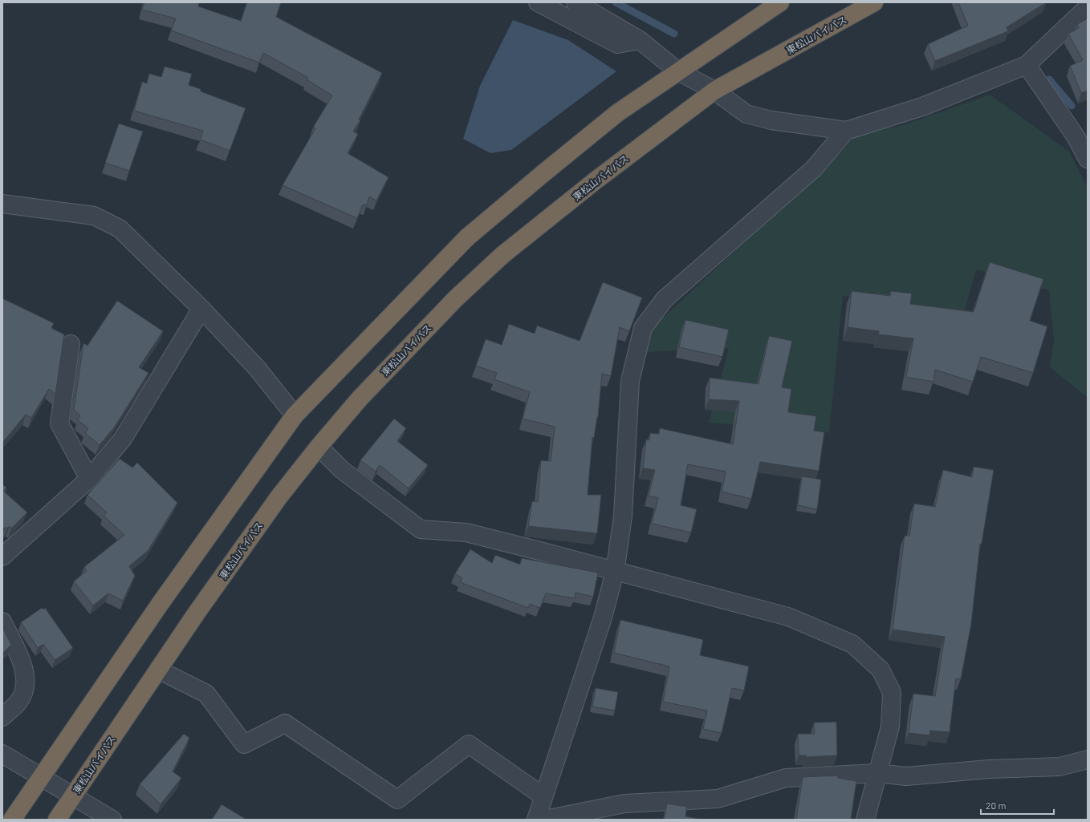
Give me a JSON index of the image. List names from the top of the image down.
{
  "streets": {
    "highway": ["東松山バイパス"]
  },
  "scale_bar": "20 m"
}
